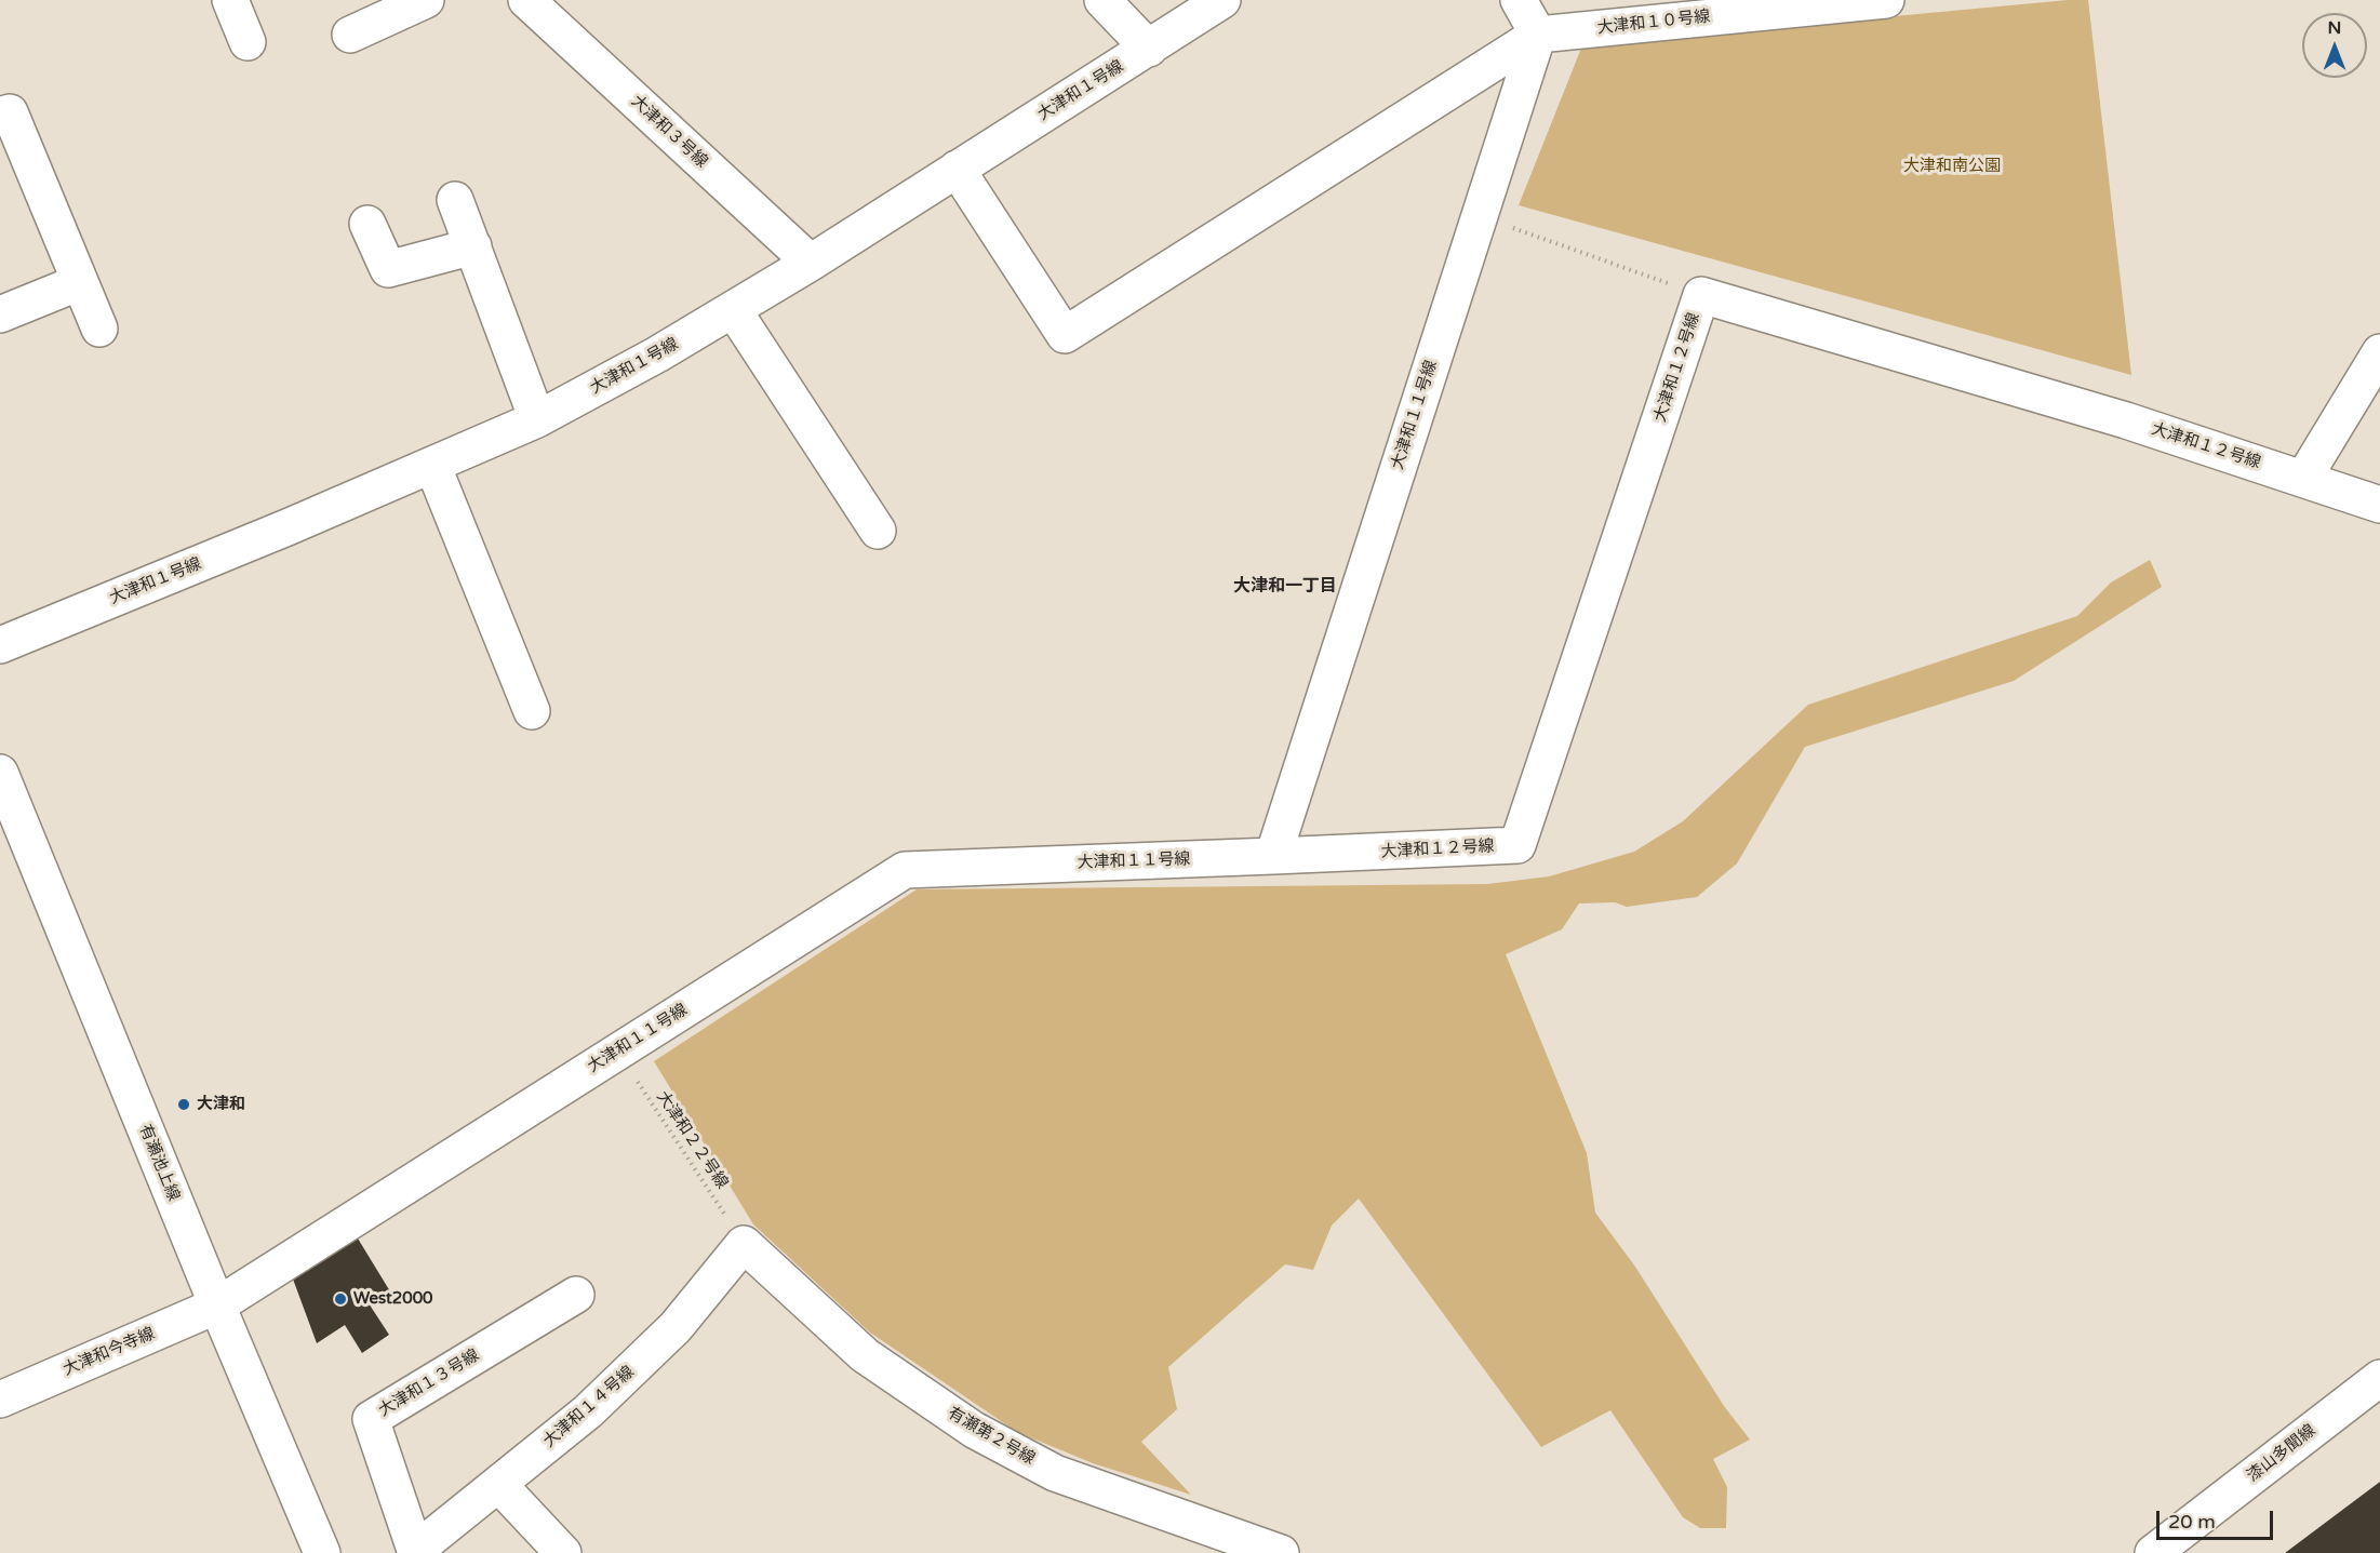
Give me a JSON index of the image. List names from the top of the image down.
{
  "streets": {
    "street": [
      "大津和１０号線",
      "大津和１号線",
      "大津和３号線",
      "大津和１２号線",
      "大津和１１号線",
      "有瀬池上線",
      "大津和今寺線",
      "大津和１３号線",
      "大津和１４号線",
      "有瀬第２号線",
      "漆山多聞線"
    ],
    "path": ["大津和２２号線"]
  },
  "crossings": [
    ["大津和１０号線", "大津和１１号線"],
    ["大津和１号線", "大津和３号線"],
    ["大津和１２号線", "大津和１１号線"],
    ["大津和１１号線", "大津和２２号線"],
    ["大津和１１号線", "有瀬池上線"],
    ["大津和１１号線", "大津和今寺線"],
    ["大津和２２号線", "大津和１４号線"],
    ["大津和２２号線", "有瀬第２号線"],
    ["有瀬池上線", "大津和今寺線"],
    ["大津和１３号線", "大津和１４号線"],
    ["大津和１４号線", "有瀬第２号線"]
  ],
  "districts": ["大津和一丁目"],
  "parks": ["大津和南公園"],
  "places": ["大津和", "West2000"],
  "scale_bar": "20 m",
  "north": "top"
}
